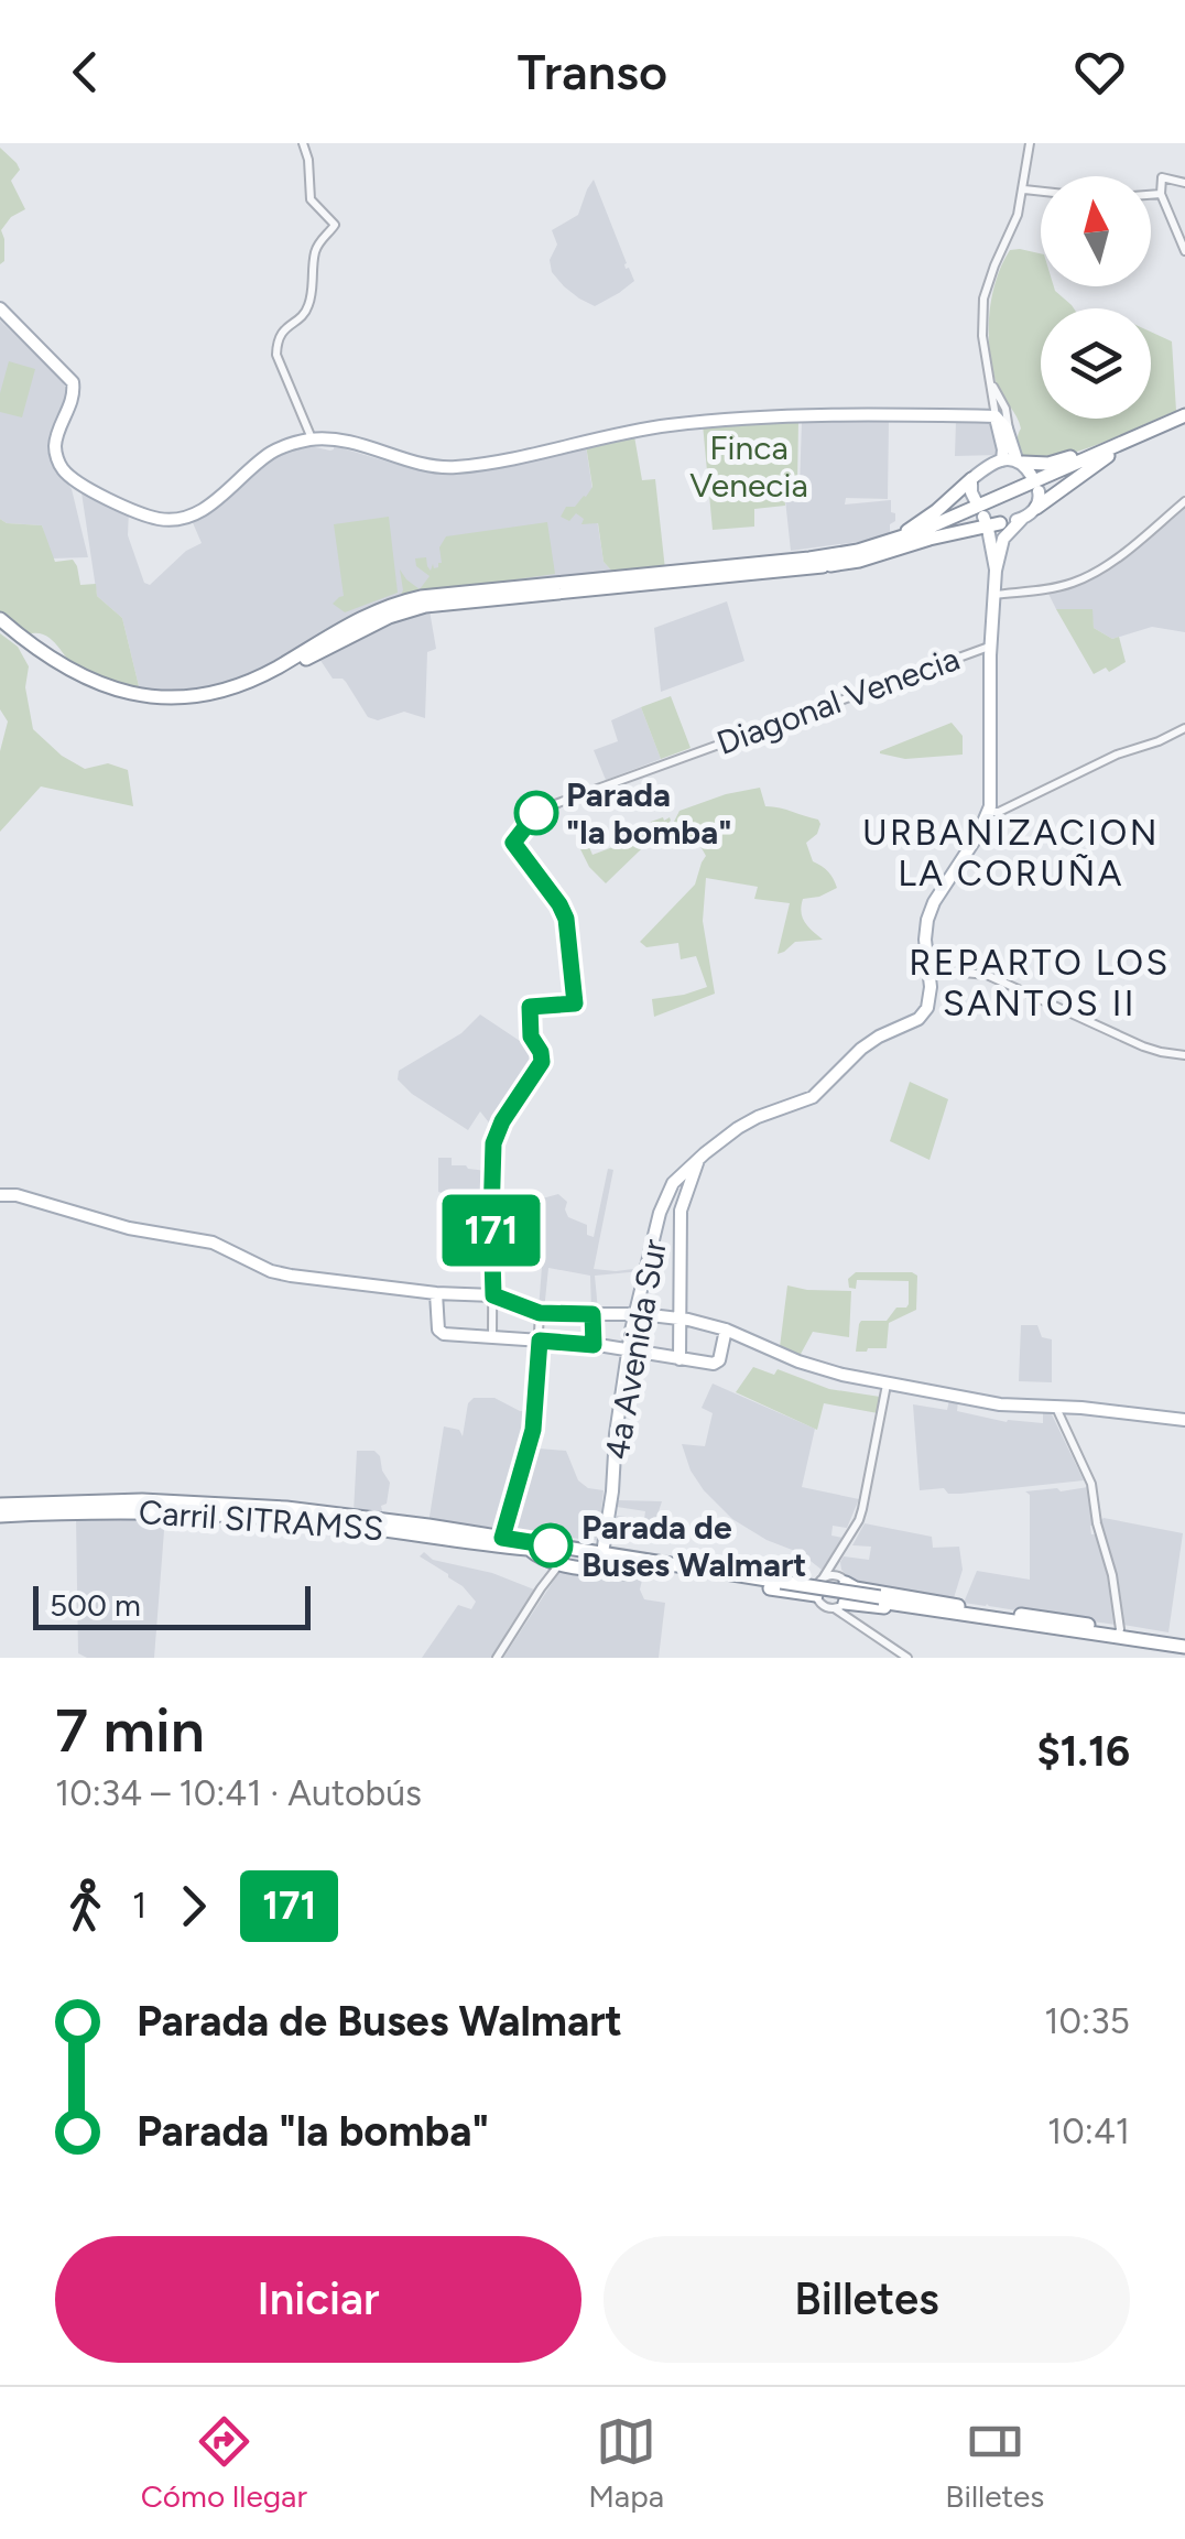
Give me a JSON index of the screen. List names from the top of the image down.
{
  "streets": {
    "main road": ["4a Avenida Sur"],
    "street": ["Diagonal Venecia"]
  },
  "districts": ["URBANIZACION LA CORUÑA", "REPARTO LOS SANTOS II"],
  "parks": ["Finca Venecia"],
  "places": ["Parada \"la bomba\"", "Parada de Buses Walmart"],
  "lines": ["bus line 171"],
  "scale_bar": "500 m",
  "north": "top",
  "page": {
    "header": "Transo",
    "on_map": "171",
    "scale": "500 m",
    "heading": ["7 min", "10:34 – 10:41 · Autobús", "$1.16"],
    "legs": ["1", "171"],
    "list": [
      {
        "name": "Parada de Buses Walmart",
        "value": "10:35"
      },
      {
        "name": "Parada \"la bomba\"",
        "value": "10:41"
      }
    ],
    "buttons": ["Iniciar", "Billetes"],
    "tabs": ["Cómo llegar", "Mapa", "Billetes"]
  }
}
